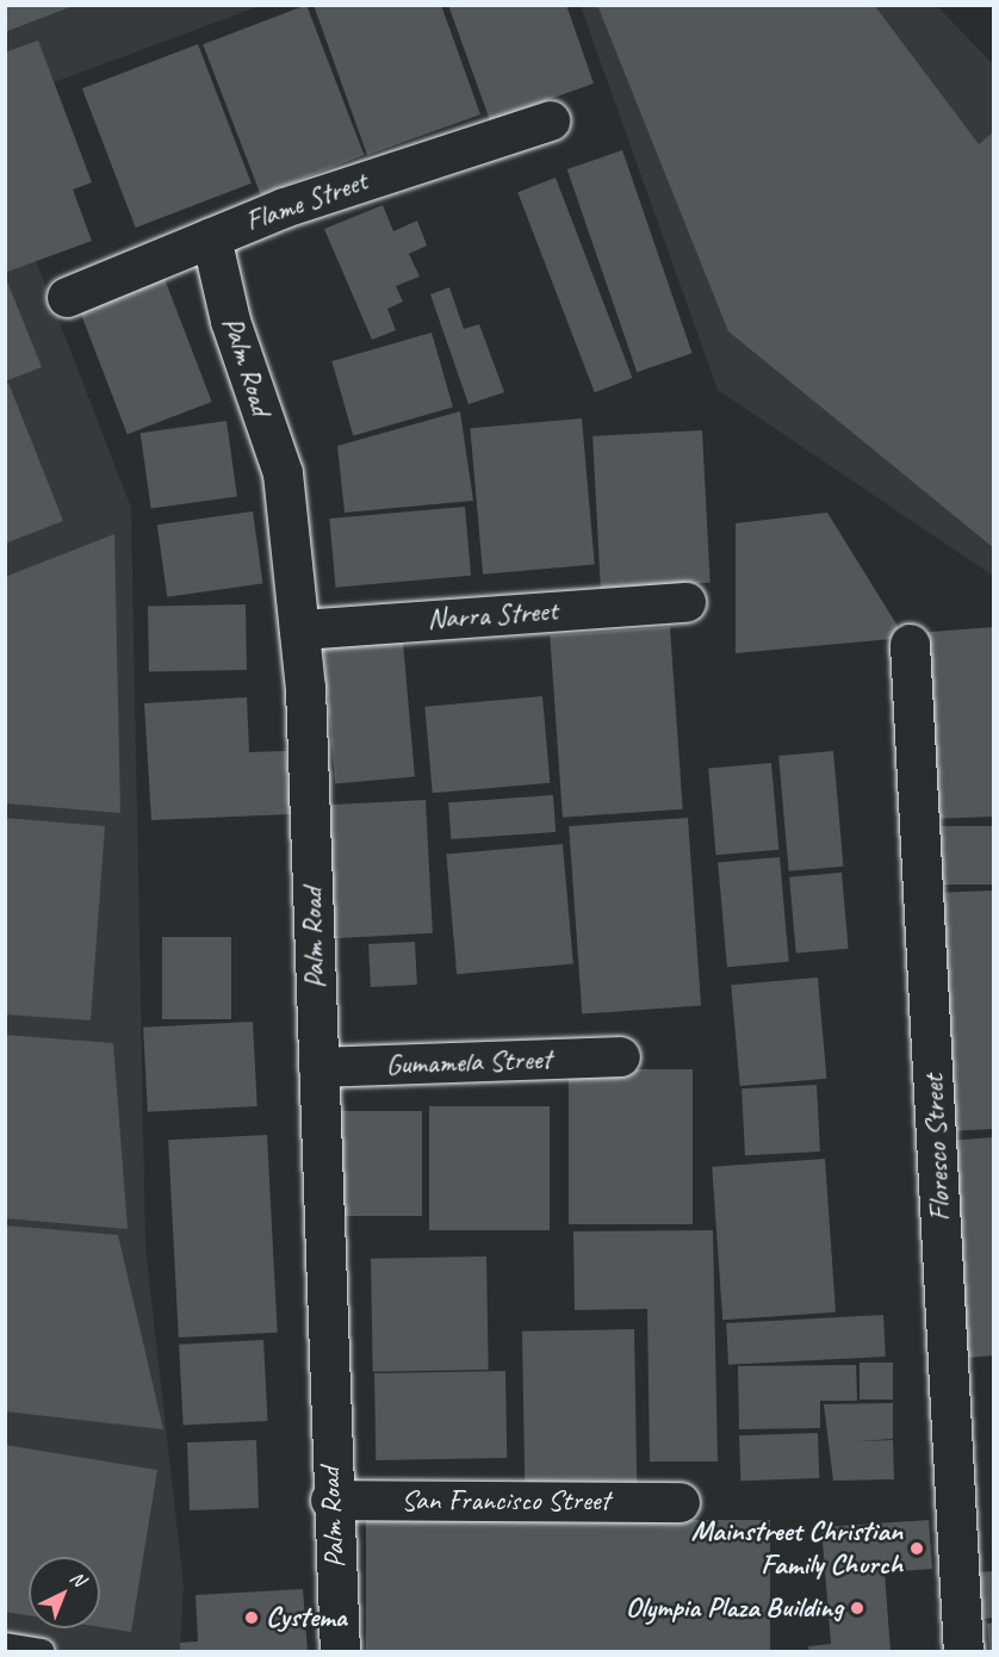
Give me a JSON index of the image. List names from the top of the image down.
{
  "streets": {
    "street": [
      "Flame Street",
      "Palm Road",
      "Narra Street",
      "Gumamela Street",
      "Floresco Street",
      "San Francisco Street"
    ]
  },
  "crossings": [
    ["Flame Street", "Palm Road"],
    ["Palm Road", "Narra Street"],
    ["Palm Road", "Gumamela Street"],
    ["Palm Road", "San Francisco Street"]
  ],
  "places": ["Mainstreet Christian Family Church", "Olympia Plaza Building", "Cystema"],
  "north": "top right"
}
